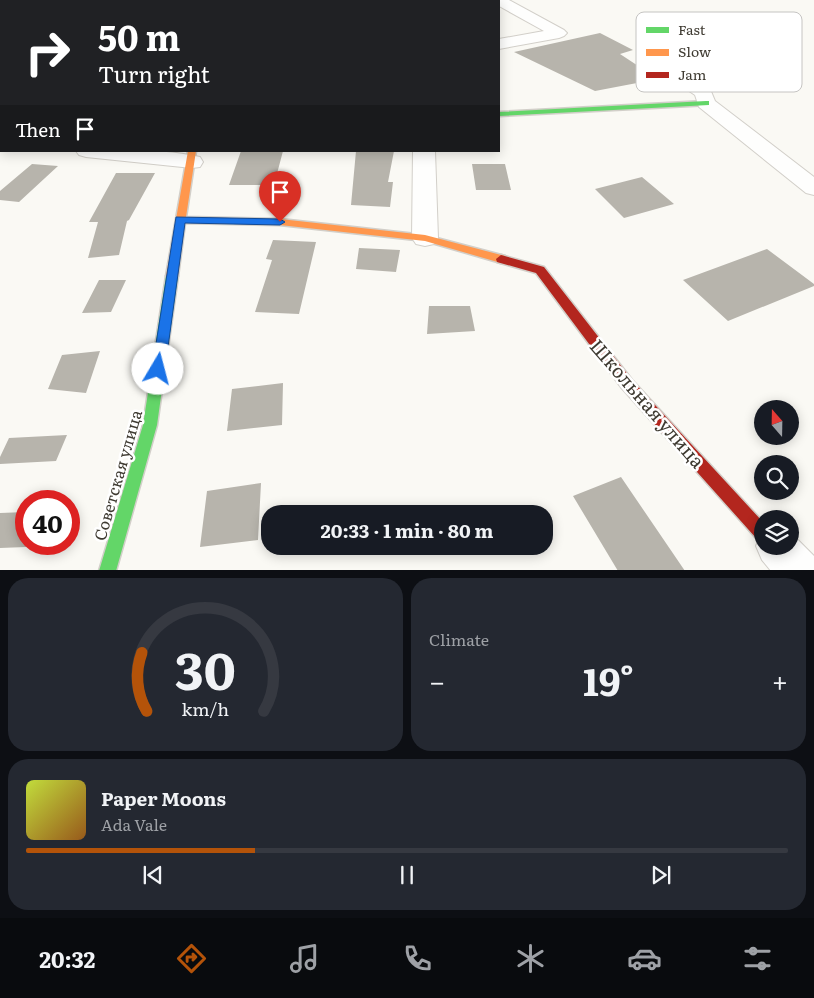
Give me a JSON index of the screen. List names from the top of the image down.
{
  "streets": {
    "street": ["Школьная улица", "Советская улица"]
  },
  "legend": ["Fast", "Slow", "Jam"],
  "north": "top",
  "page": {
    "turn": ["50 m", "Turn right"],
    "then": "Then",
    "limit": "40",
    "trip": "20:33 · 1 min · 80 m",
    "tile": "Climate",
    "heat": ["−", "19°", "+"],
    "song": ["Paper Moons", "Ada Vale"],
    "tabs": "20:32",
    "gauge": ["30", "km/h"]
  }
}
